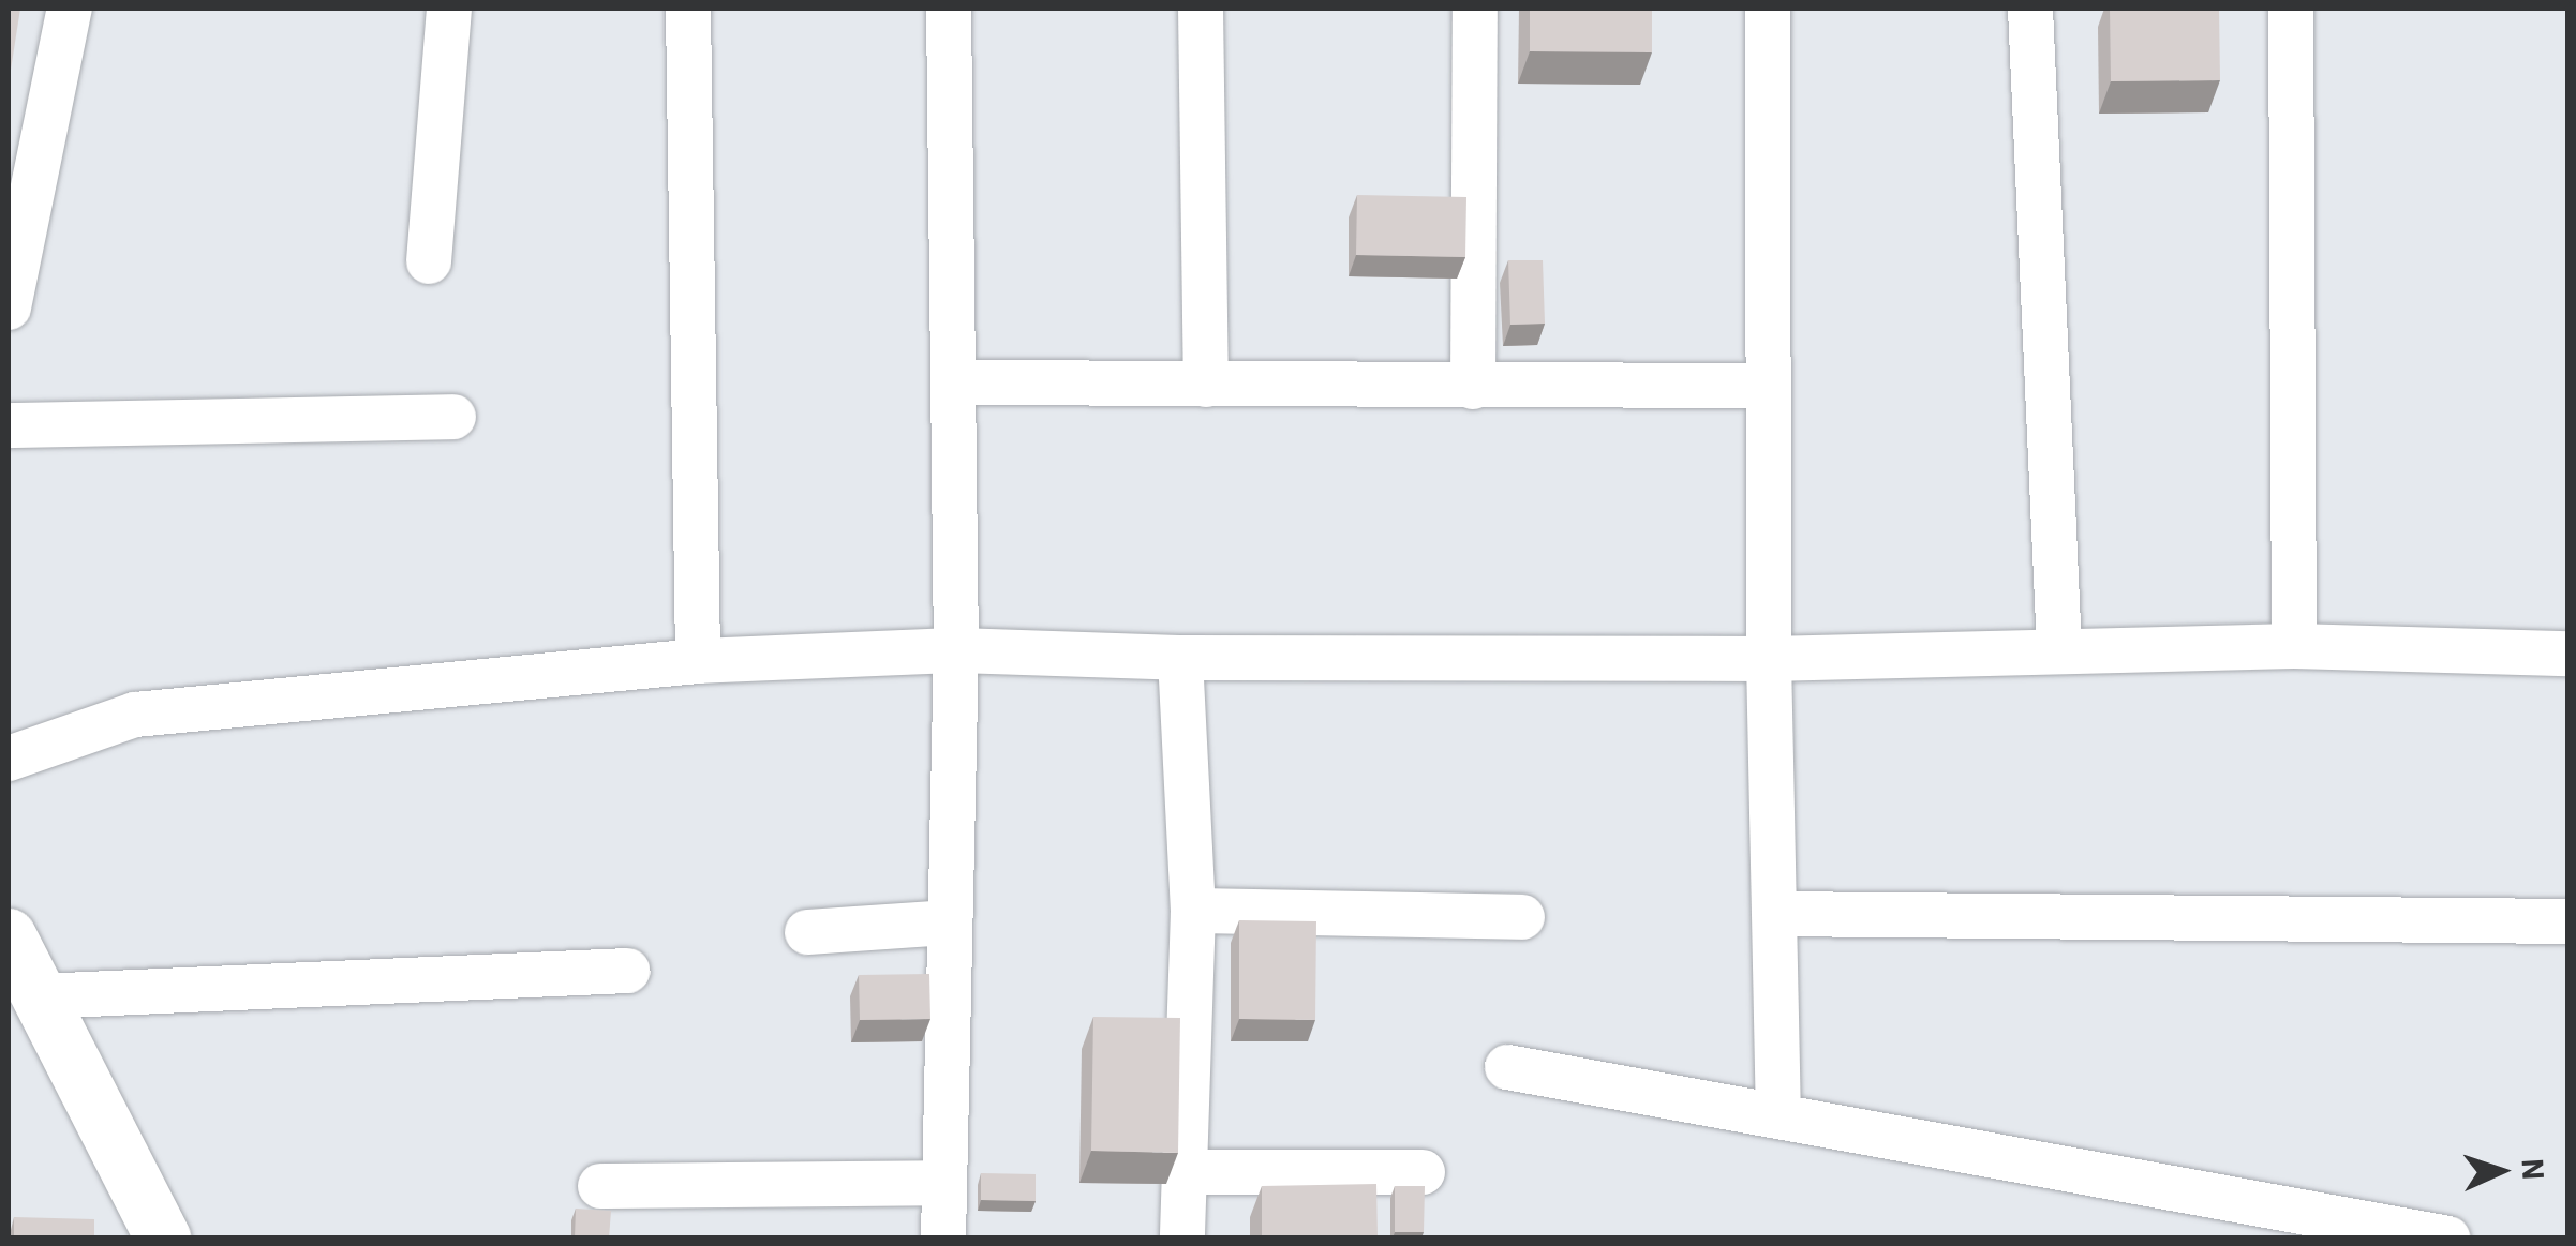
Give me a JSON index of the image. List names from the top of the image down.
{
  "north": "right"
}
